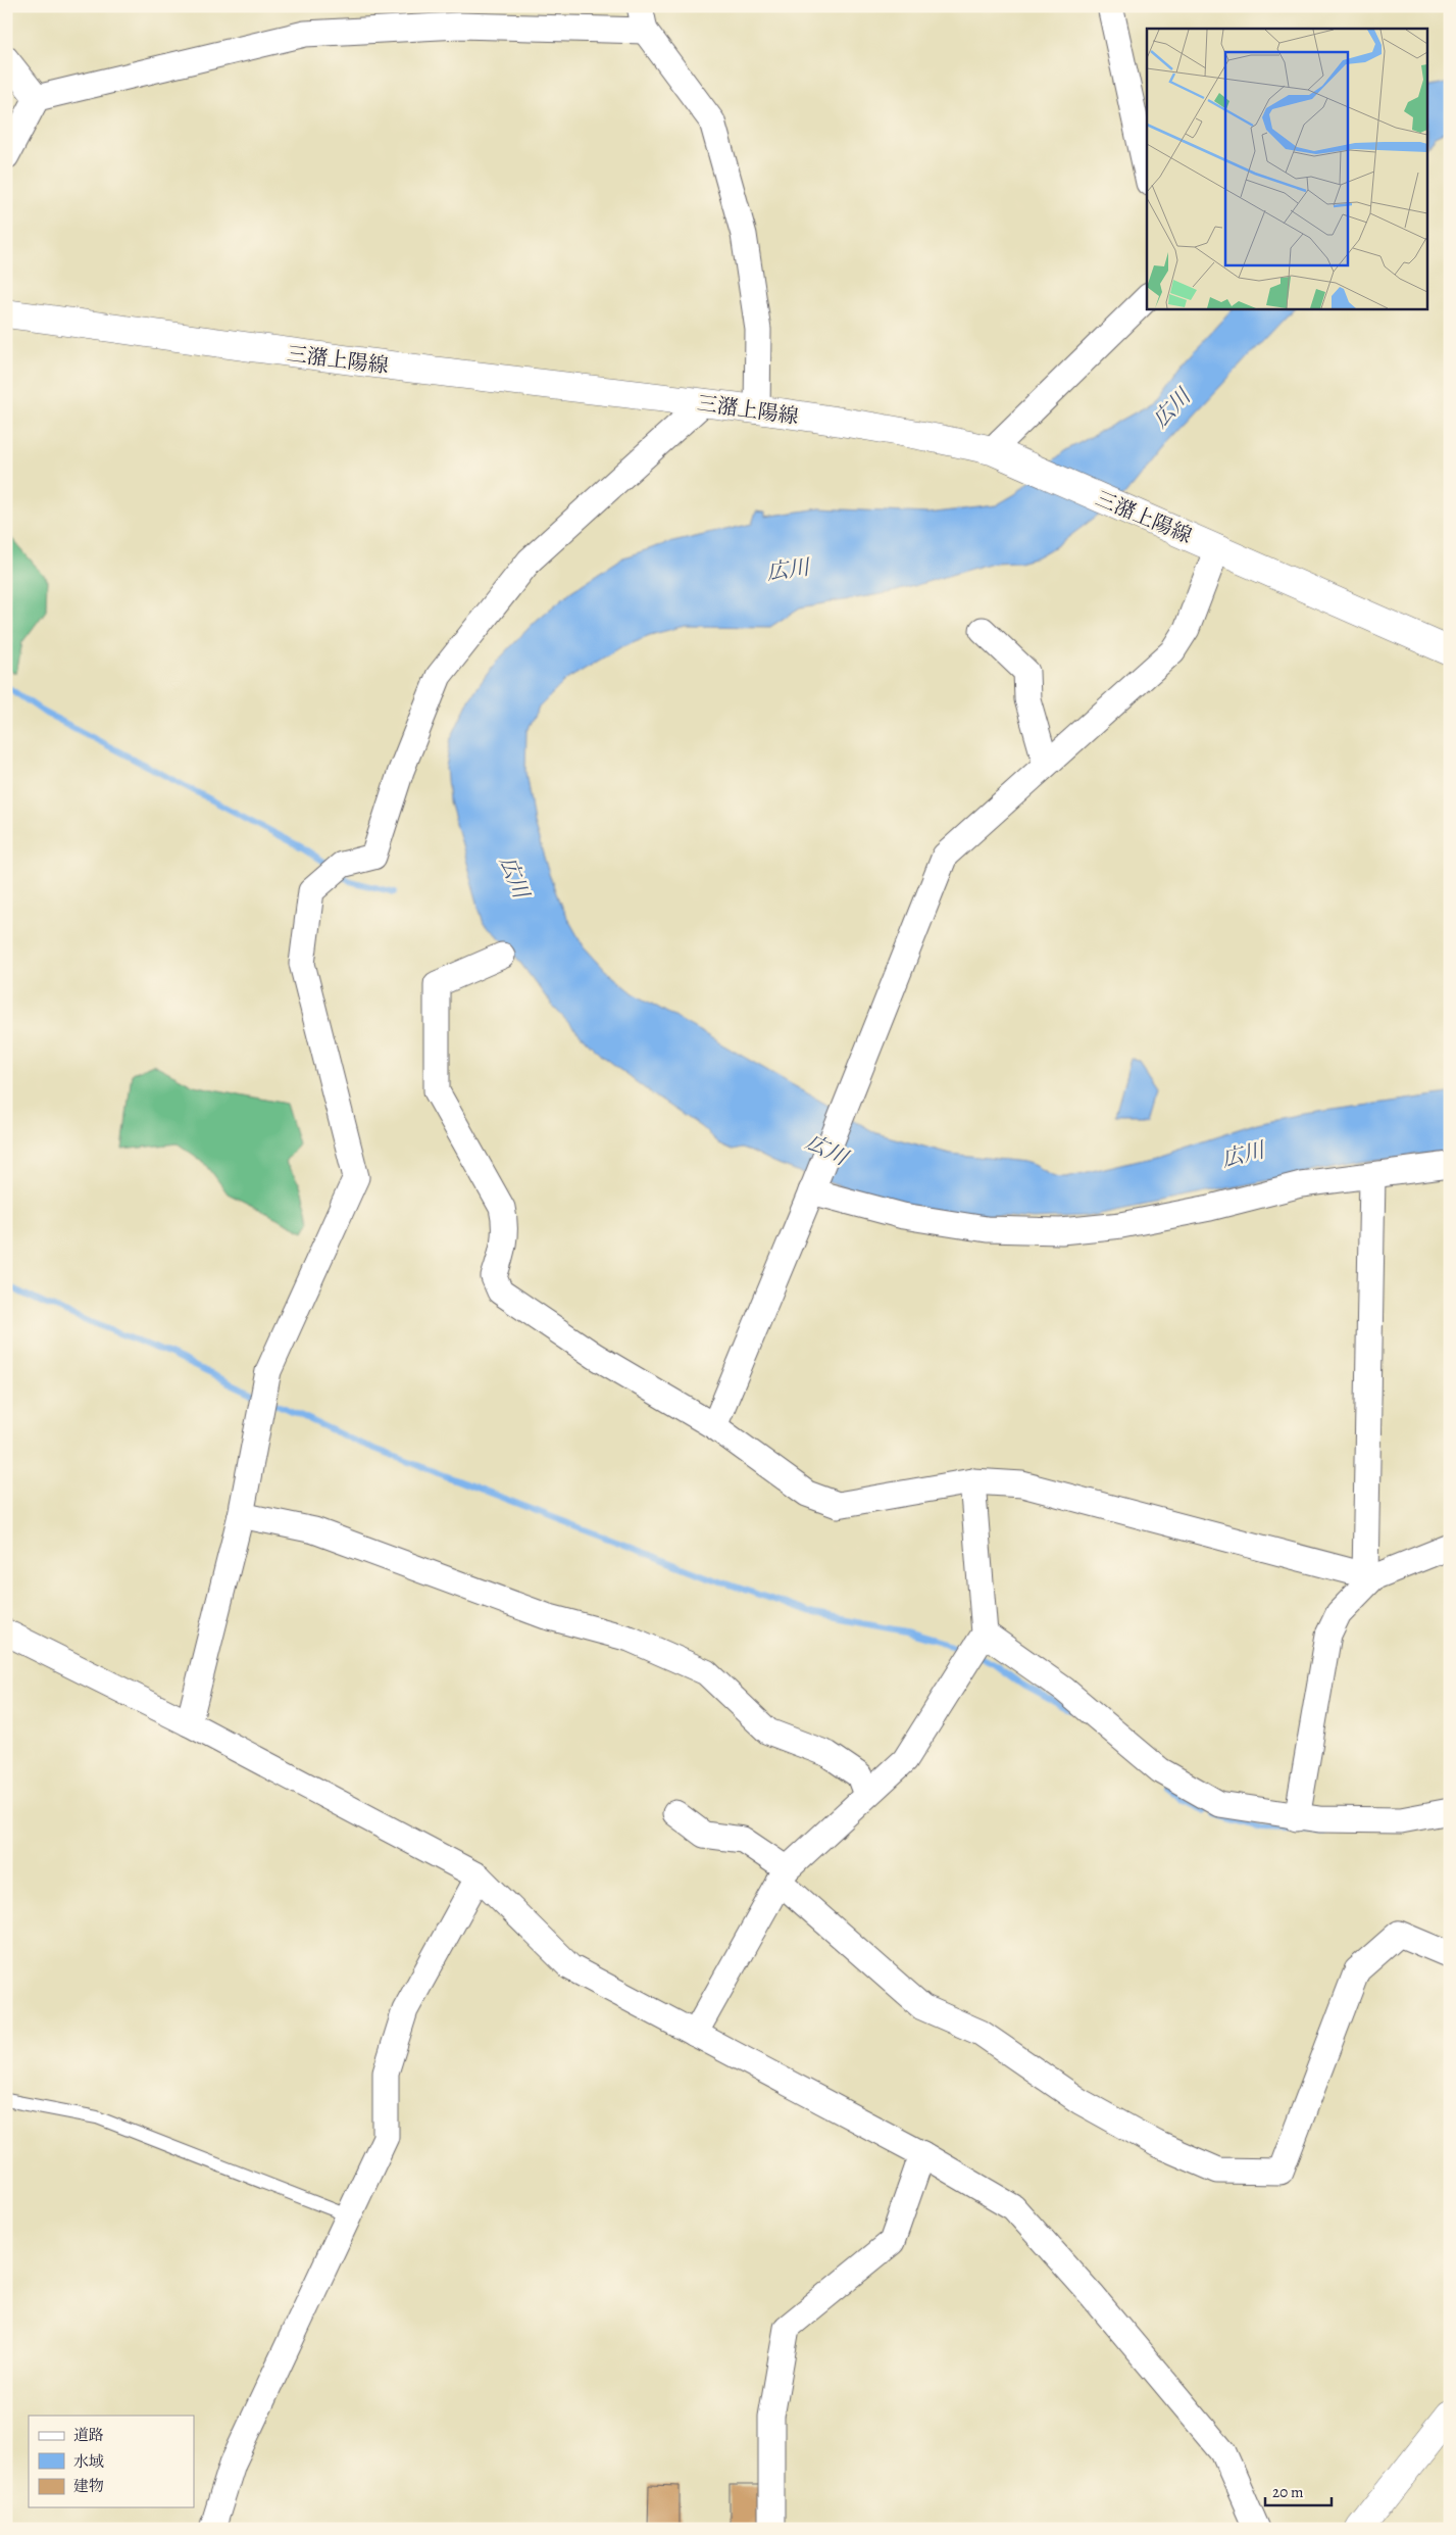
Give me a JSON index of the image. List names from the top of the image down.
{
  "streets": {
    "main road": ["三潴上陽線"]
  },
  "water": ["広川"],
  "legend": ["道路", "水域", "建物"],
  "scale_bar": "20 m"
}
